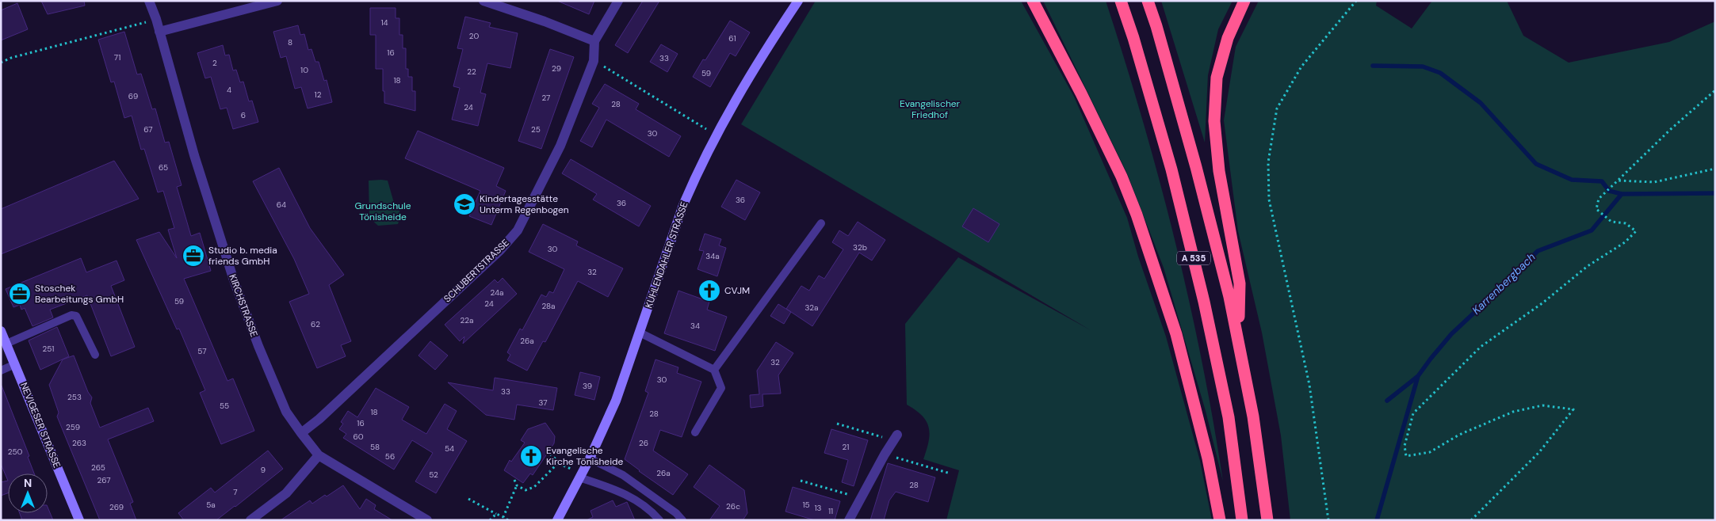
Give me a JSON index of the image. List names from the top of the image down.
{
  "streets": {
    "highway": ["A 535"],
    "main road": ["KUHLENDAHLER STRASSE", "NEVIGESER STRASSE"],
    "street": ["SCHUBERTSTRASSE", "KIRCHSTRASSE"]
  },
  "crossings": [
    ["SCHUBERTSTRASSE", "KIRCHSTRASSE"]
  ],
  "water": ["Karrenbergbach"],
  "parks": ["Evangelischer Friedhof", "Grundschule Tönisheide"],
  "places": {
    "school or university": ["Kindertagesstätte Unterm Regenbogen"],
    "office": ["Studio b. media friends GmbH", "Stoschek Bearbeitungs GmbH"],
    "church": ["CVJM", "Evangelische Kirche Tönisheide"]
  },
  "house_numbers": [
    "14",
    "20",
    "61",
    "8",
    "16",
    "71",
    "33",
    "2",
    "29",
    "10",
    "22",
    "59",
    "18",
    "4",
    "12",
    "69",
    "27",
    "28",
    "24",
    "6",
    "67",
    "25",
    "30",
    "65",
    "36",
    "36",
    "64",
    "32b",
    "30",
    "34a",
    "32",
    "24a",
    "59",
    "24",
    "28a",
    "32a",
    "22a",
    "62",
    "34",
    "26a",
    "251",
    "57",
    "32",
    "30",
    "39",
    "33",
    "253",
    "37",
    "55",
    "18",
    "28",
    "16",
    "259",
    "60",
    "263",
    "26",
    "58",
    "21",
    "54",
    "250",
    "56",
    "265",
    "9",
    "26a",
    "52",
    "267",
    "28",
    "7",
    "5a",
    "15",
    "26c",
    "269",
    "13",
    "11"
  ],
  "north": "top"
}
